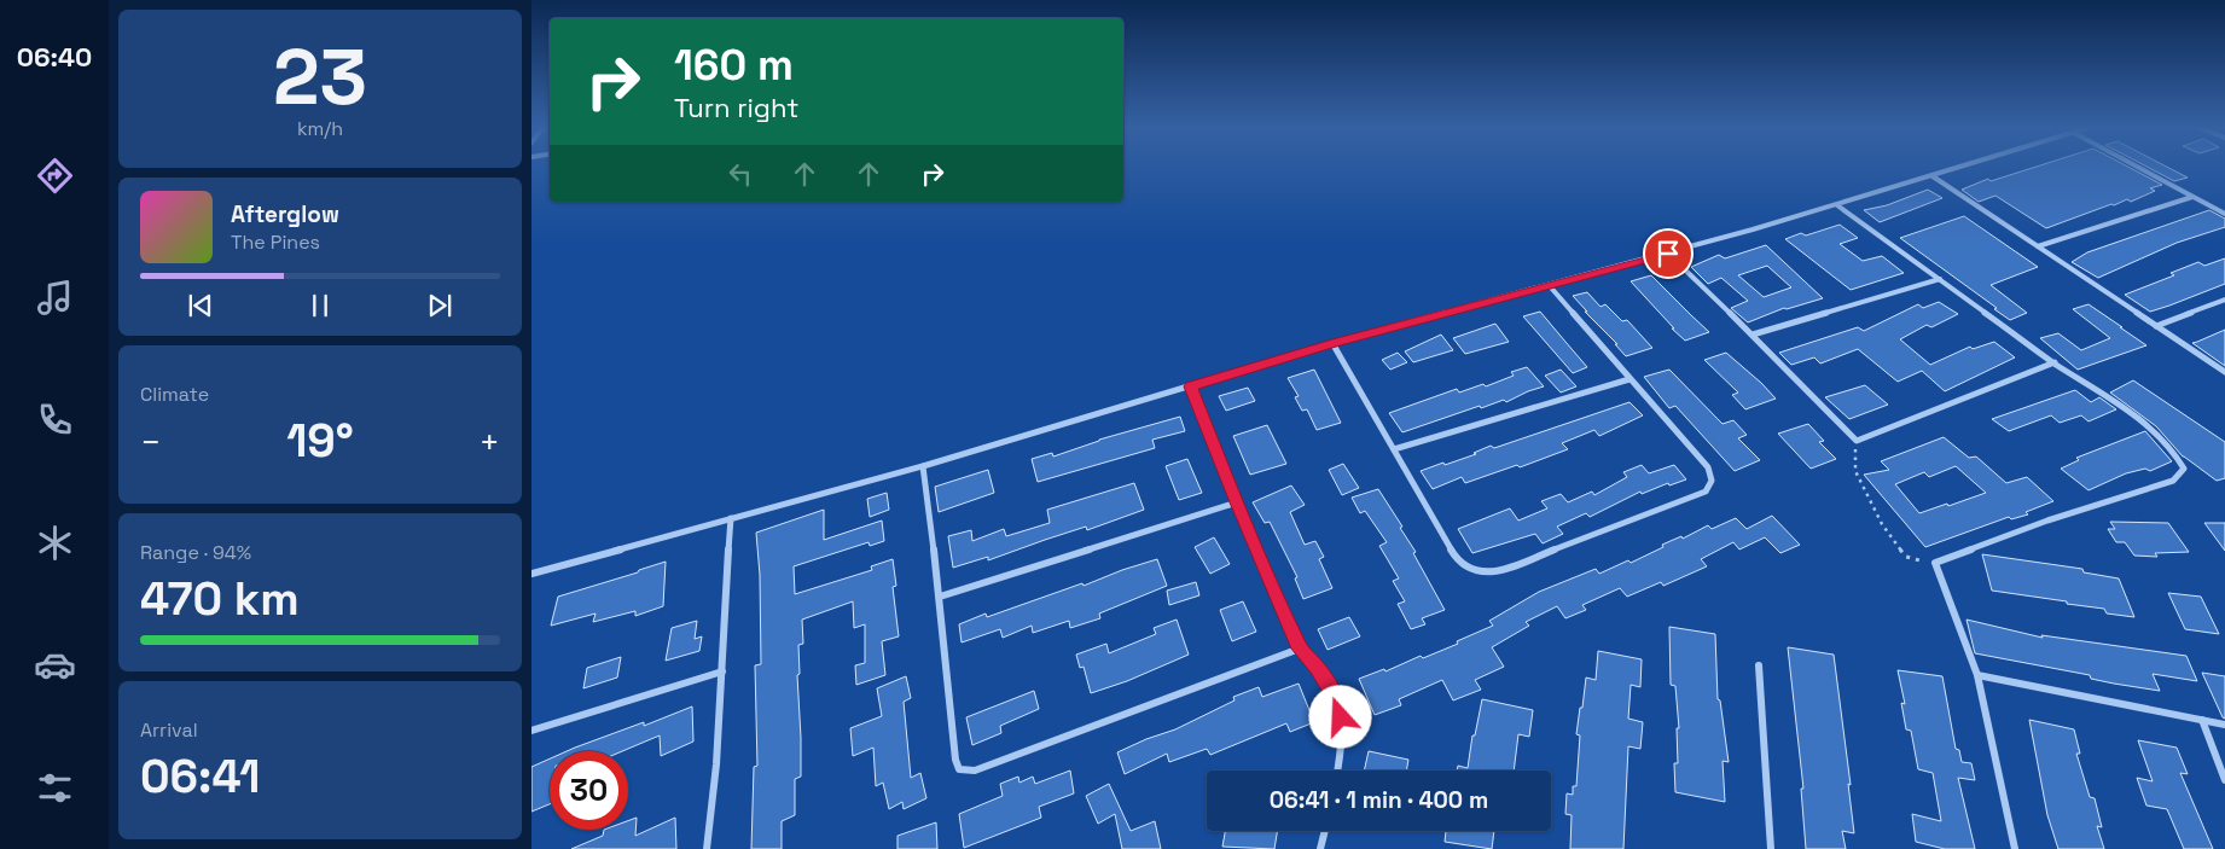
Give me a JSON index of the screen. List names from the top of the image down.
{
  "page": {
    "tabs": "06:40",
    "tile": [
      ["23", "km/h"],
      "Climate",
      ["Range · 94%", "470 km"],
      ["Arrival", "06:41"]
    ],
    "turn": ["160 m", "Turn right"],
    "song": ["Afterglow", "The Pines"],
    "heat": ["−", "19°", "+"],
    "limit": "30",
    "trip": "06:41 · 1 min · 400 m"
  }
}
